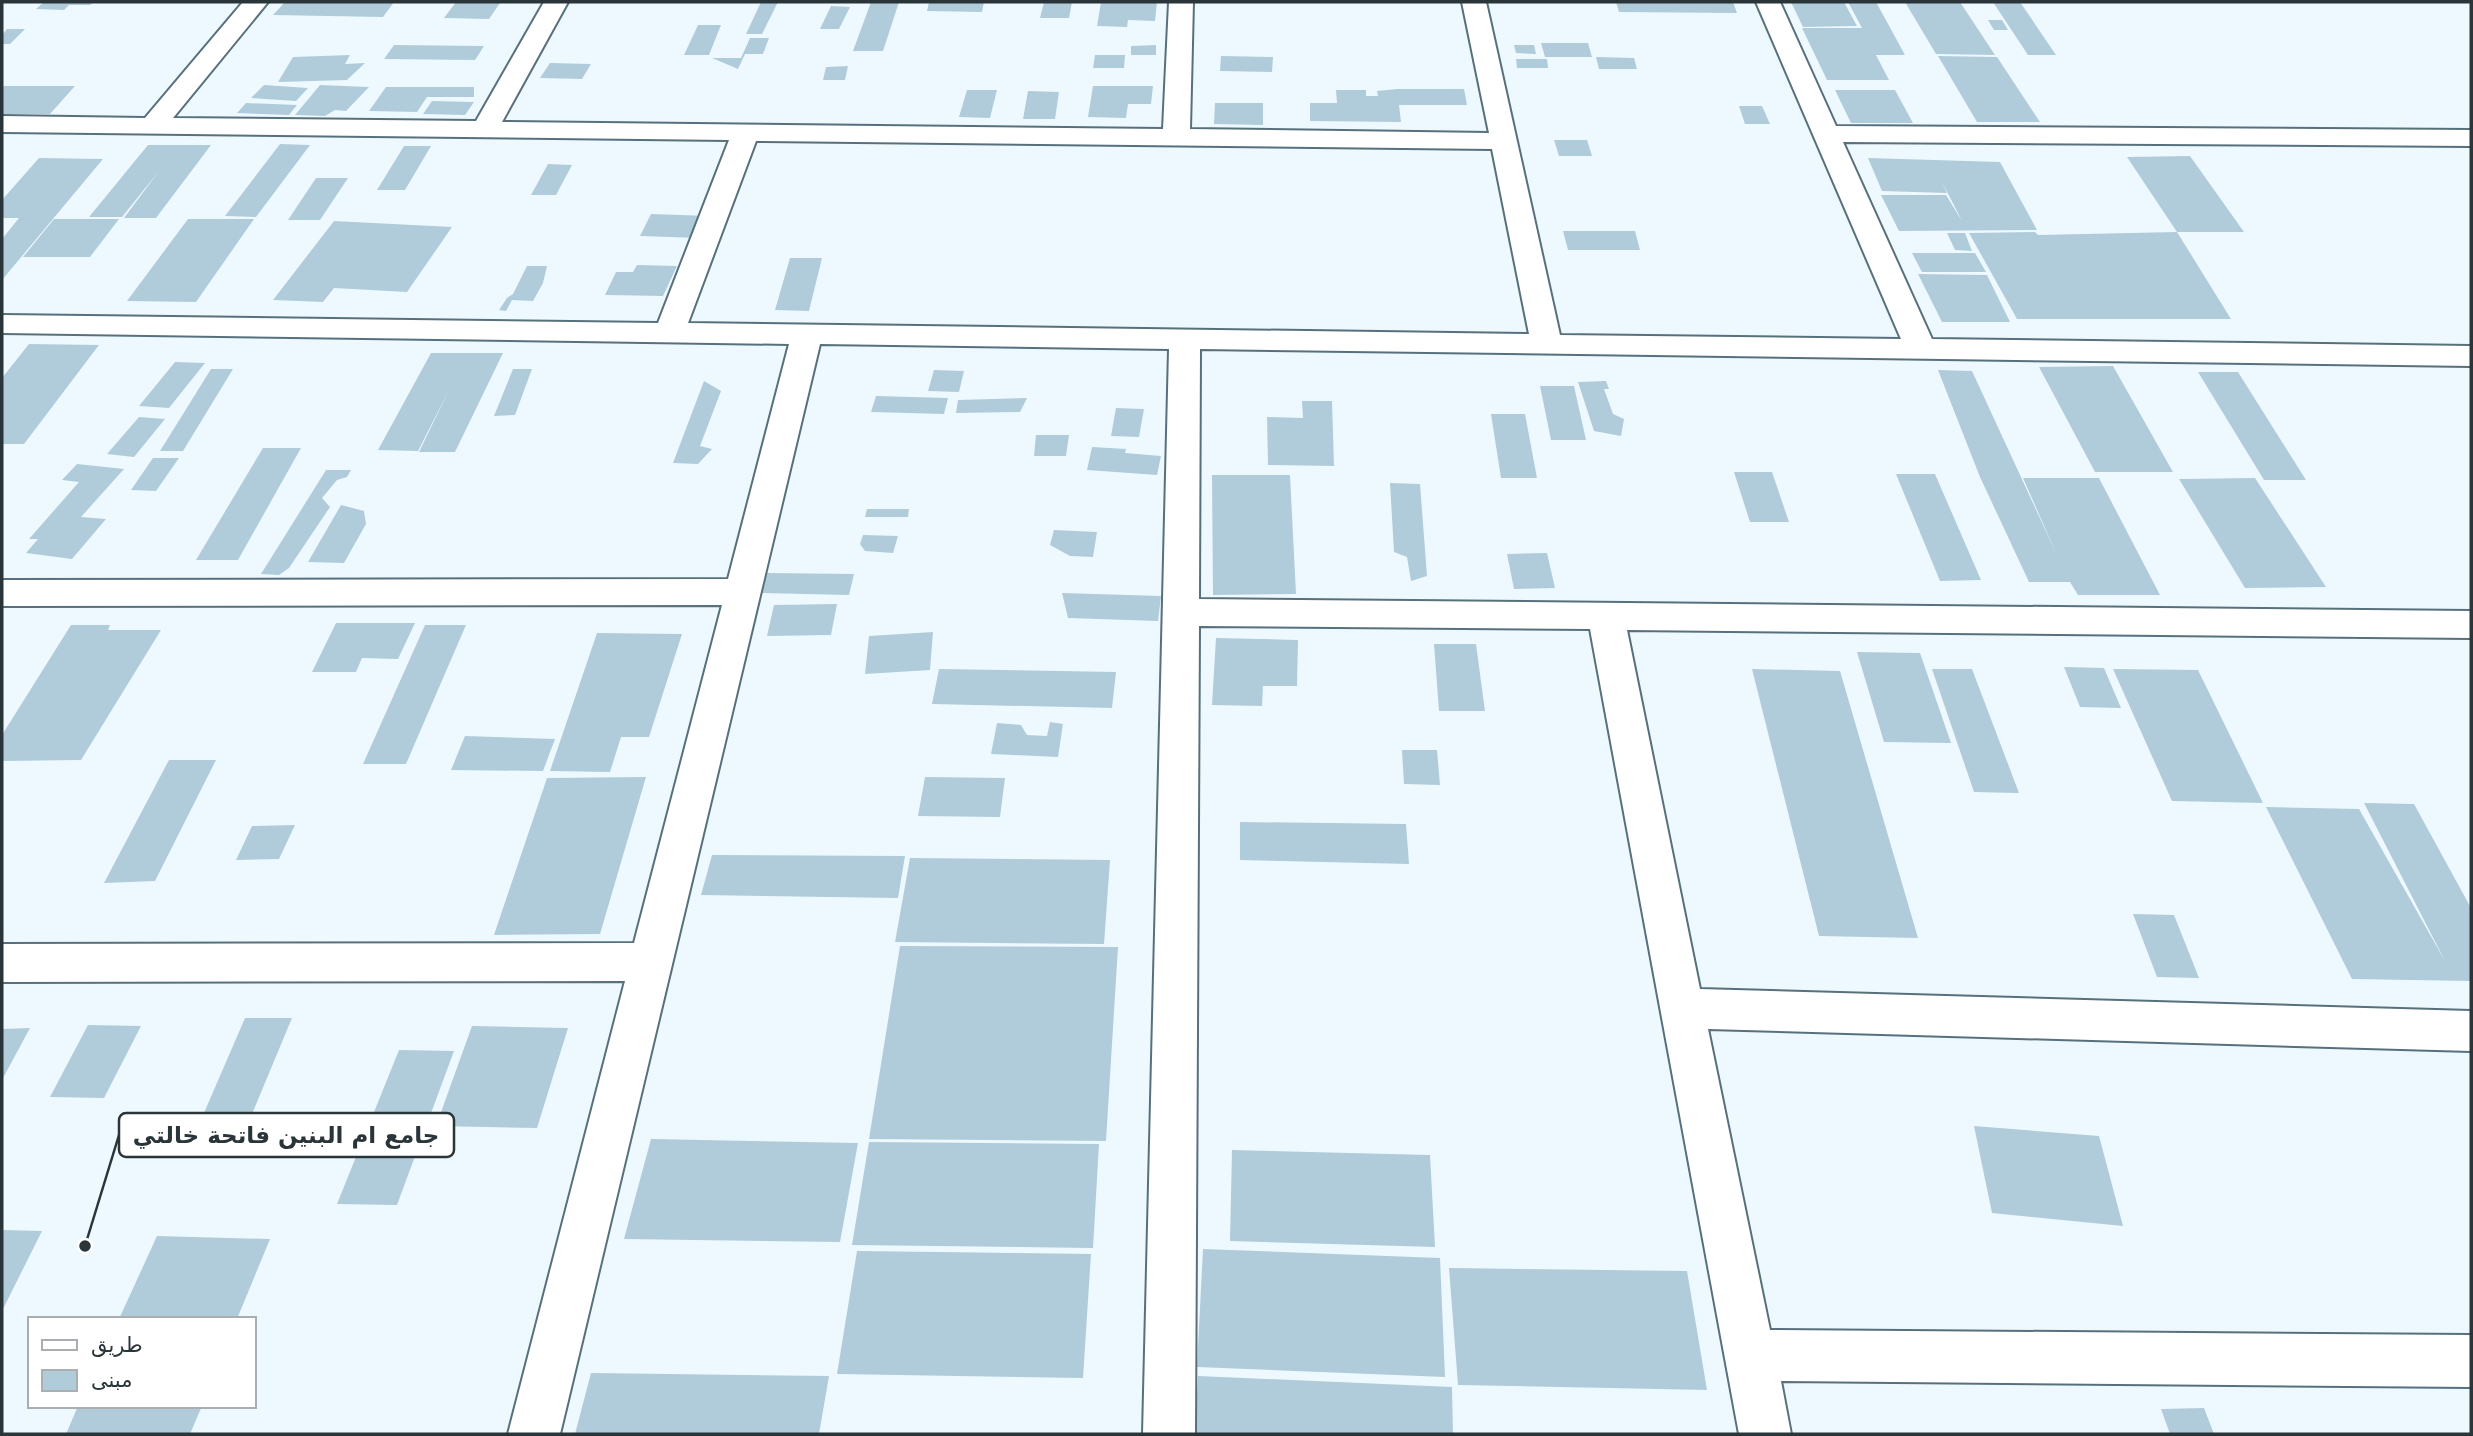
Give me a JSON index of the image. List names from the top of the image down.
{
  "places": ["جامع ام البنين فاتحة خالتي"],
  "legend": ["طريق", "مبنى"]
}
